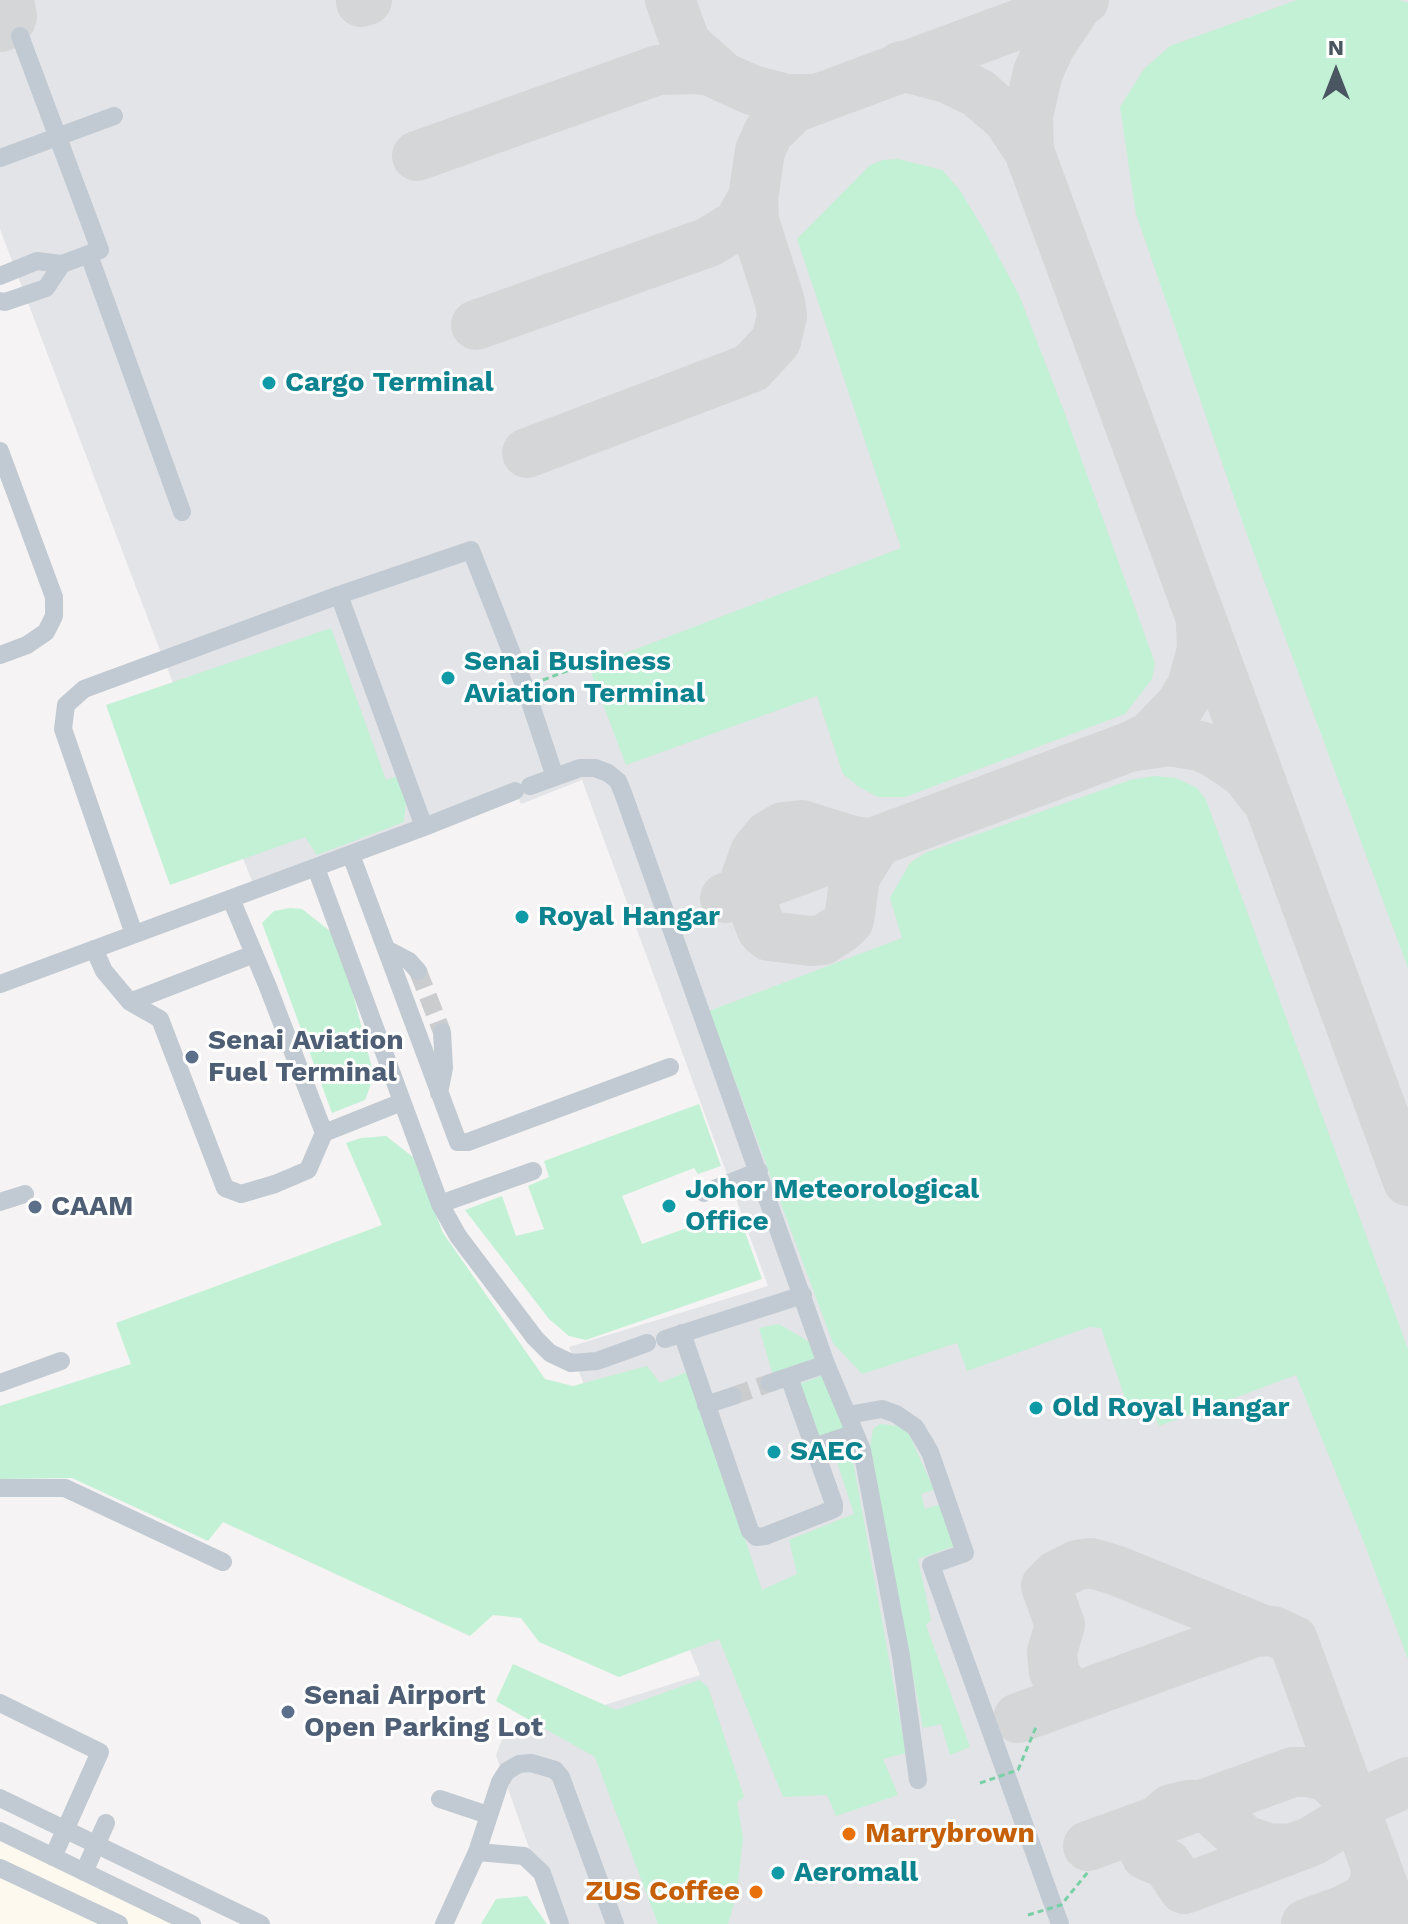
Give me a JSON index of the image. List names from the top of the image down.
{
  "places": [
    "Cargo Terminal",
    "Senai Business Aviation Terminal",
    "Royal Hangar",
    "Senai Aviation Fuel Terminal",
    "Johor Meteorological Office",
    "CAAM",
    "Old Royal Hangar",
    "SAEC",
    "Senai Airport Open Parking Lot",
    "Marrybrown",
    "Aeromall",
    "ZUS Coffee"
  ],
  "north": "top"
}
